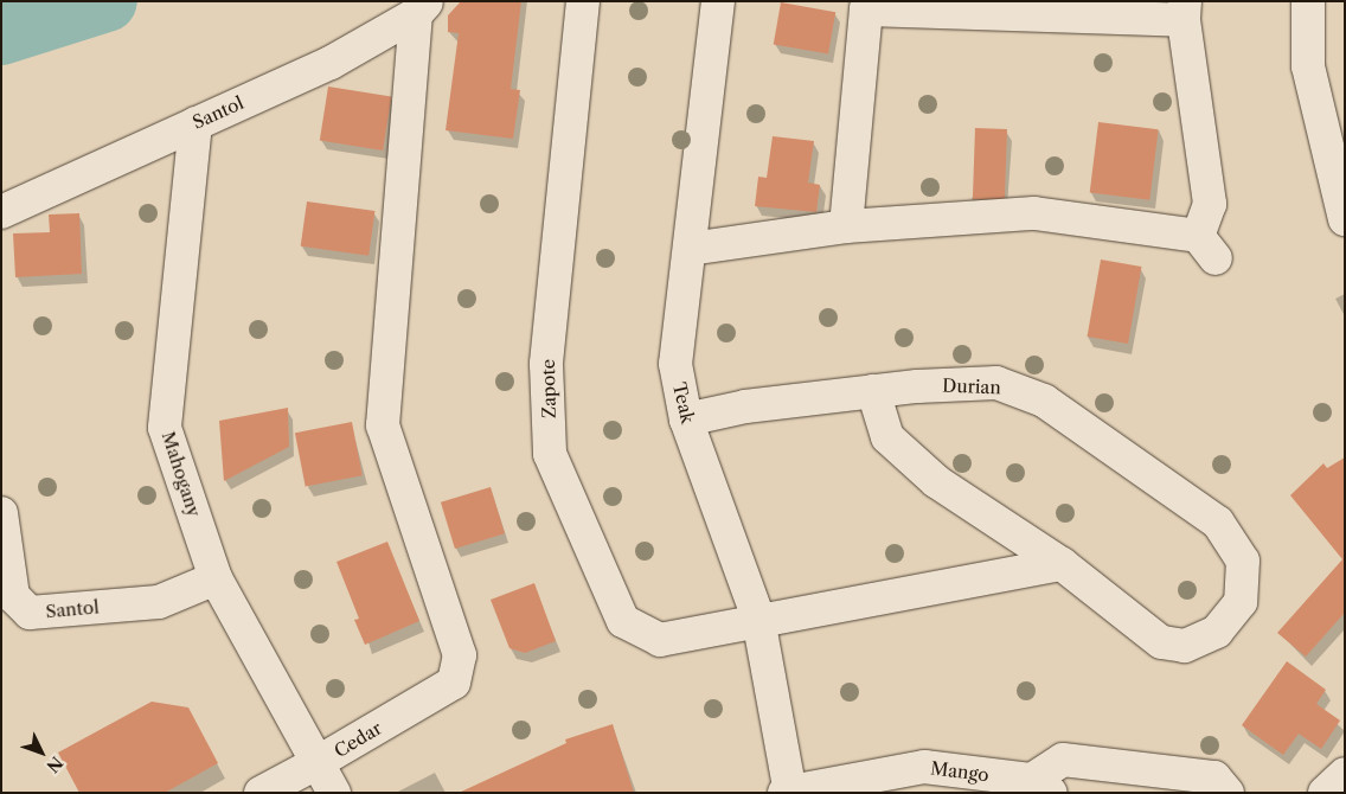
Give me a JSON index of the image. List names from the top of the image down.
{
  "streets": {
    "street": [
      "Santol",
      "Durian",
      "Zapote",
      "Teak",
      "Mahogany",
      "Cedar",
      "Mango"
    ]
  },
  "crossings": [
    ["Santol", "Mahogany"],
    ["Santol", "Cedar"],
    ["Durian", "Zapote"],
    ["Durian", "Teak"],
    ["Zapote", "Teak"],
    ["Teak", "Mango"],
    ["Mahogany", "Cedar"]
  ],
  "north": "bottom right"
}
